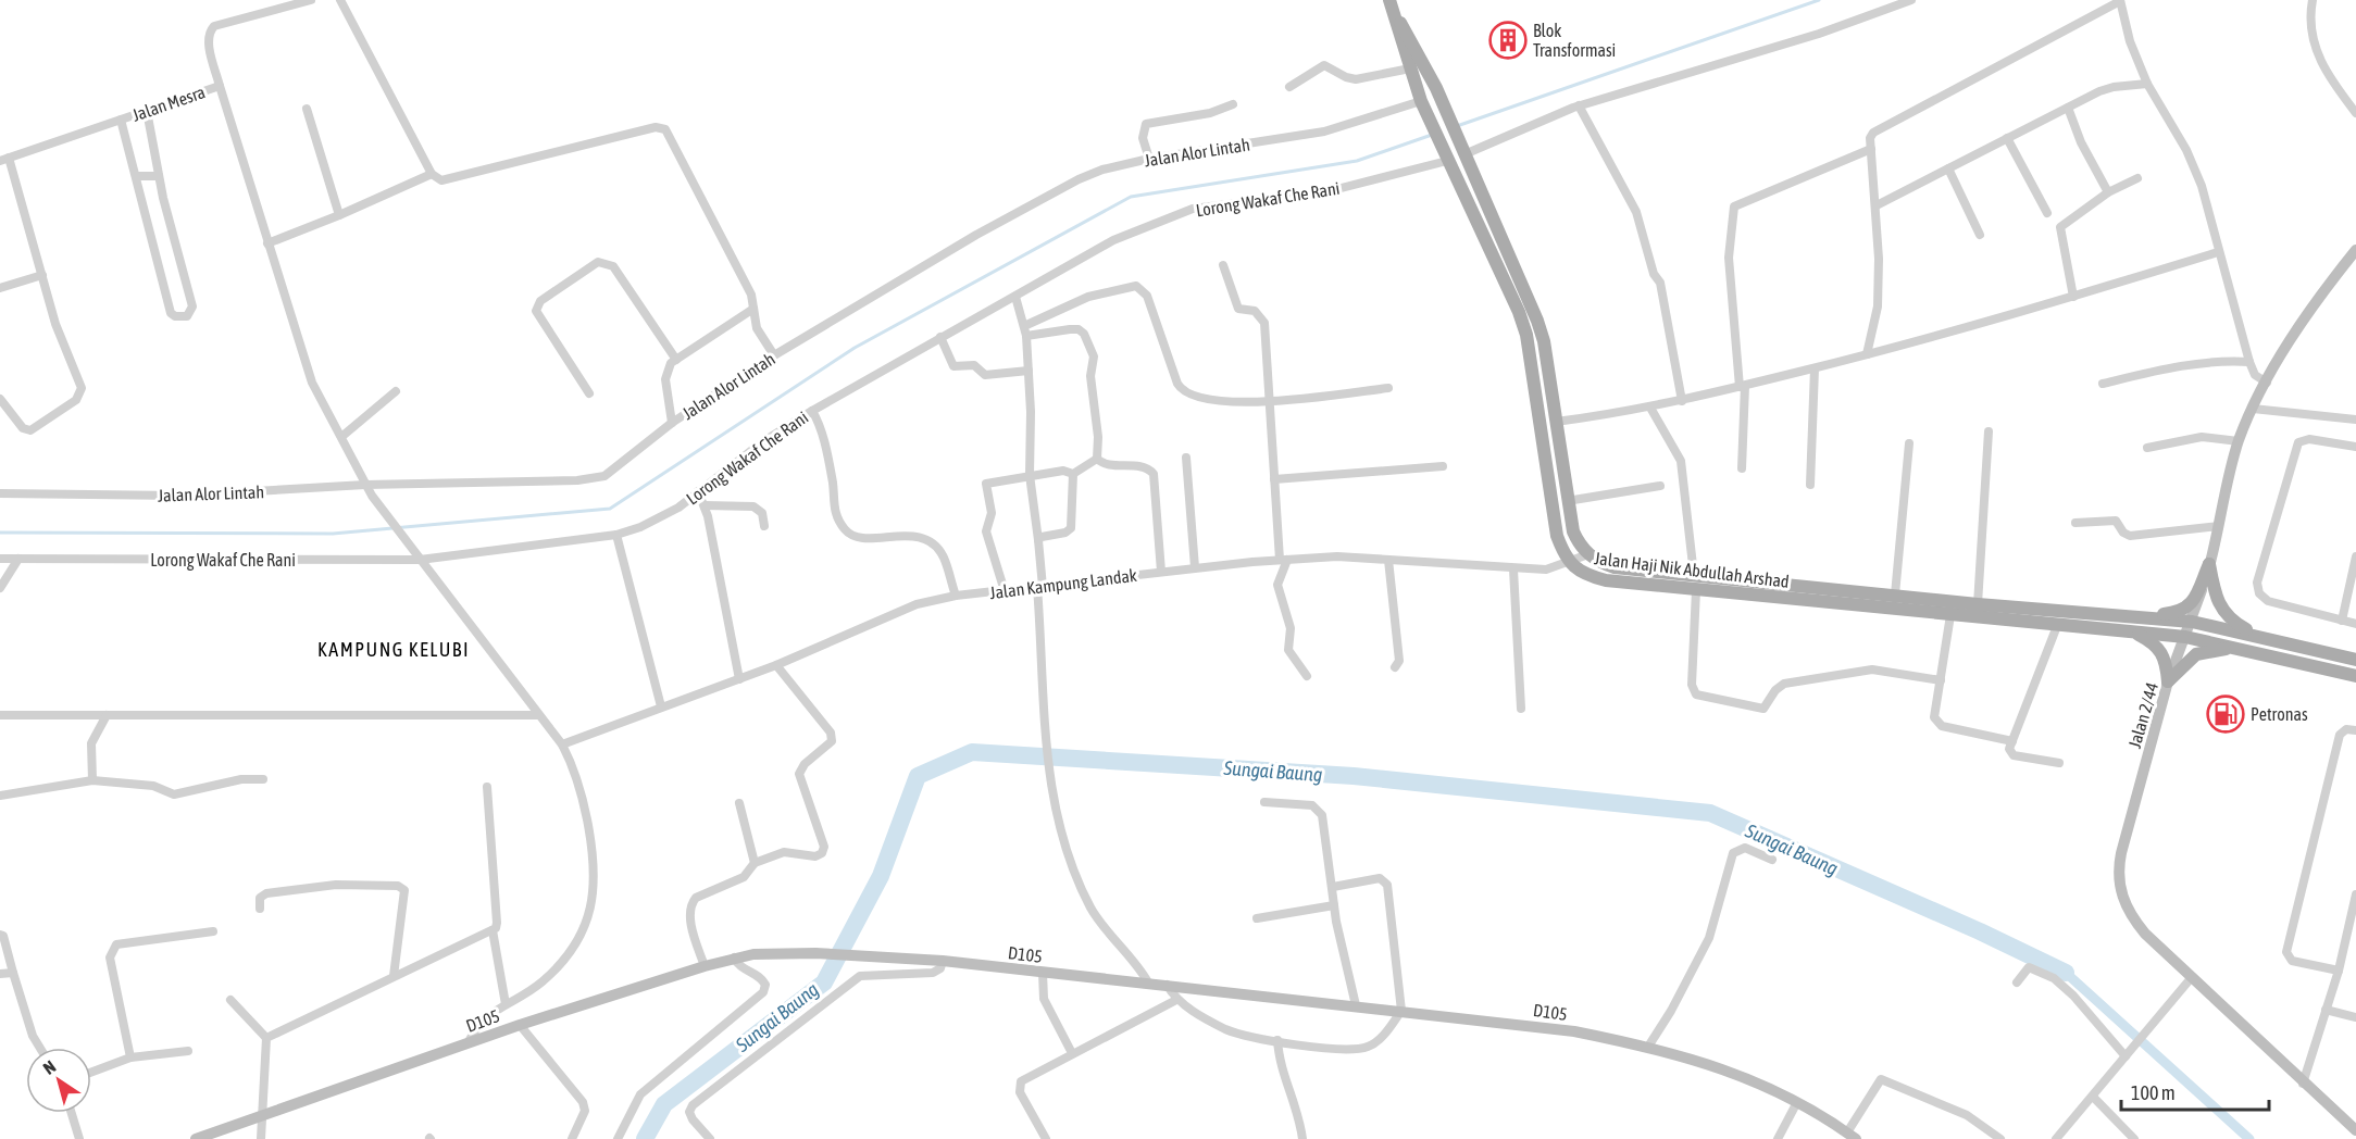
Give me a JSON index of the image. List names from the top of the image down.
{
  "streets": {
    "main road": ["Jalan Haji Nik Abdullah Arshad"],
    "street": [
      "Jalan Mesra",
      "Jalan Alor Lintah",
      "Lorong Wakaf Che Rani",
      "Jalan Kampung Landak",
      "Jalan 2/44",
      "D105"
    ]
  },
  "crossings": [
    ["Jalan Alor Lintah", "Jalan Haji Nik Abdullah Arshad"],
    ["Lorong Wakaf Che Rani", "Jalan Haji Nik Abdullah Arshad"],
    ["Jalan Haji Nik Abdullah Arshad", "Jalan Kampung Landak"],
    ["Jalan Haji Nik Abdullah Arshad", "Jalan 2/44"]
  ],
  "districts": ["KAMPUNG KELUBI"],
  "water": ["Sungai Baung"],
  "places": {
    "building": ["Blok Transformasi"],
    "fuel station": ["Petronas"]
  },
  "scale_bar": "100 m",
  "north": "top left"
}
